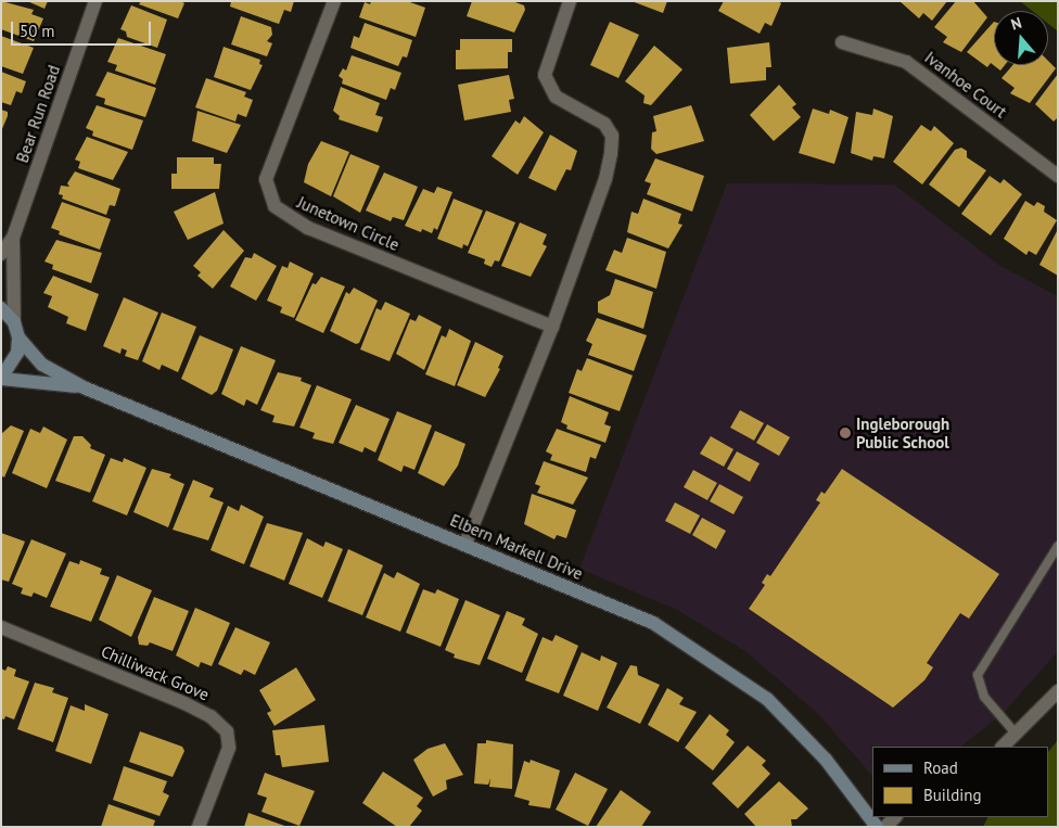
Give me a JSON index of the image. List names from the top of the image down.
{
  "streets": {
    "street": [
      "Ivanhoe Court",
      "Bear Run Road",
      "Junetown Circle",
      "Elbern Markell Drive",
      "Chilliwack Grove"
    ]
  },
  "places": ["Ingleborough Public School"],
  "legend": ["Road", "Building"],
  "scale_bar": "50 m",
  "north": "top"
}
